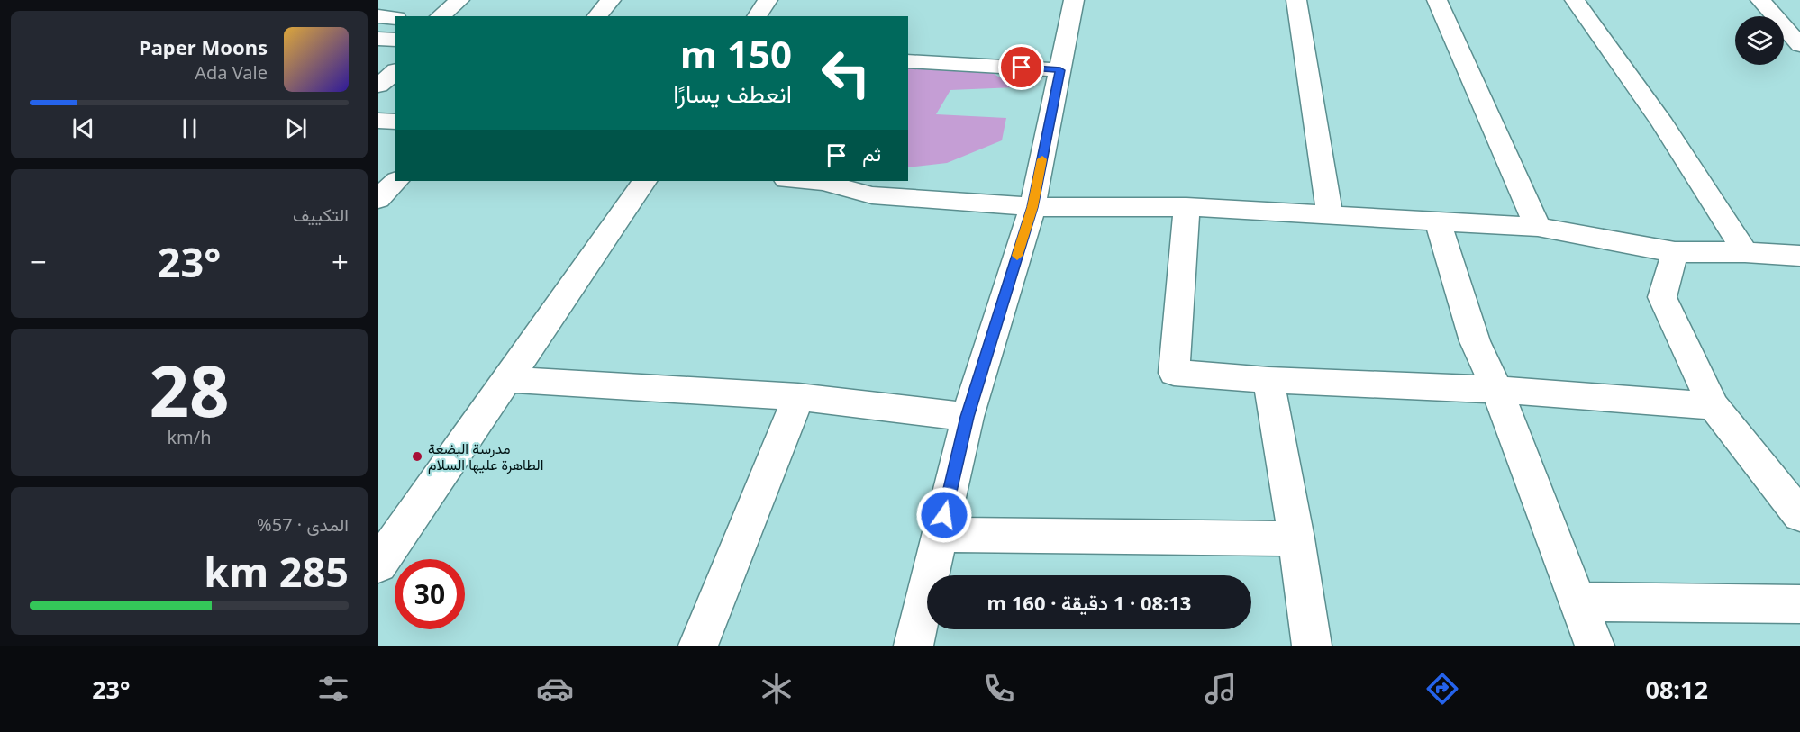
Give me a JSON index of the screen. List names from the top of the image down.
{
  "places": ["مدرسة البضعة الطاهرة عليها السلام"],
  "page": {
    "turn": ["150 m", "انعطف يسارًا"],
    "song": ["Paper Moons", "Ada Vale"],
    "then": "ثم",
    "tile": [
      "التكييف",
      ["28", "km/h"],
      ["المدى · 57%", "285 km"]
    ],
    "heat": ["−", "23°", "+"],
    "limit": "30",
    "trip": "08:13 · 1 دقيقة · 160 m",
    "tabs": ["08:12", "23°"]
  }
}
